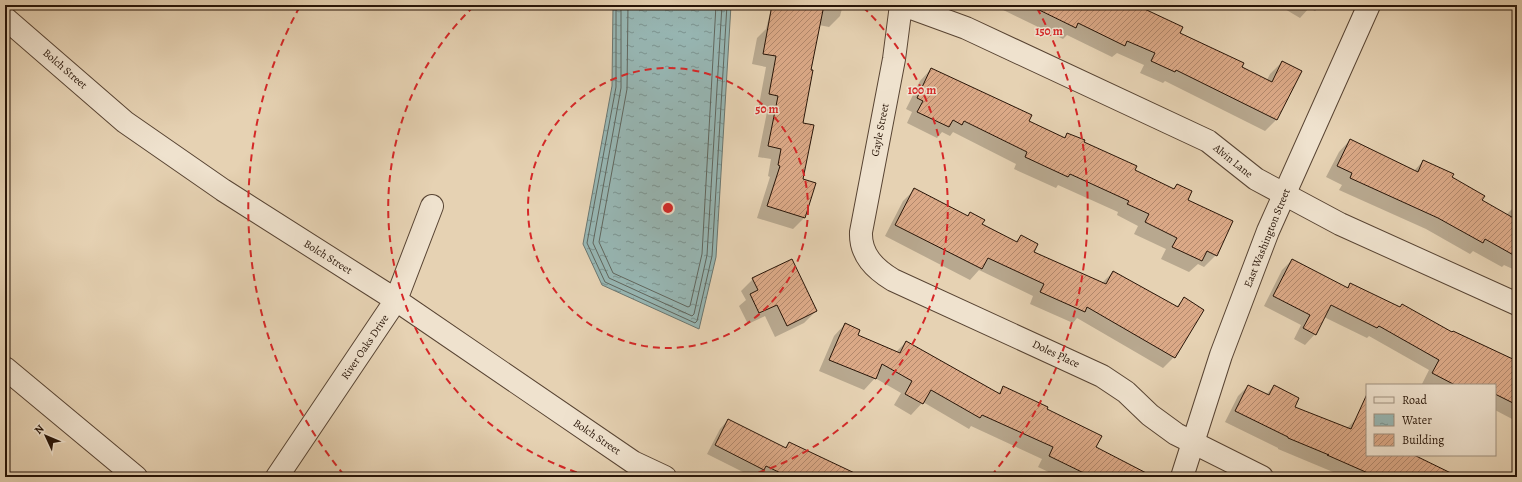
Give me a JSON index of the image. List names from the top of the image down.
{
  "streets": {
    "street": [
      "Bolch Street",
      "Gayle Street",
      "Alvin Lane",
      "East Washington Street",
      "River Oaks Drive",
      "Doles Place"
    ]
  },
  "crossings": [
    ["Bolch Street", "River Oaks Drive"],
    ["Gayle Street", "Alvin Lane"],
    ["Gayle Street", "Doles Place"],
    ["Alvin Lane", "East Washington Street"],
    ["East Washington Street", "Doles Place"]
  ],
  "legend": ["Road", "Water", "Building"],
  "north": "top left",
  "rings": ["150 m", "100 m", "50 m"]
}
